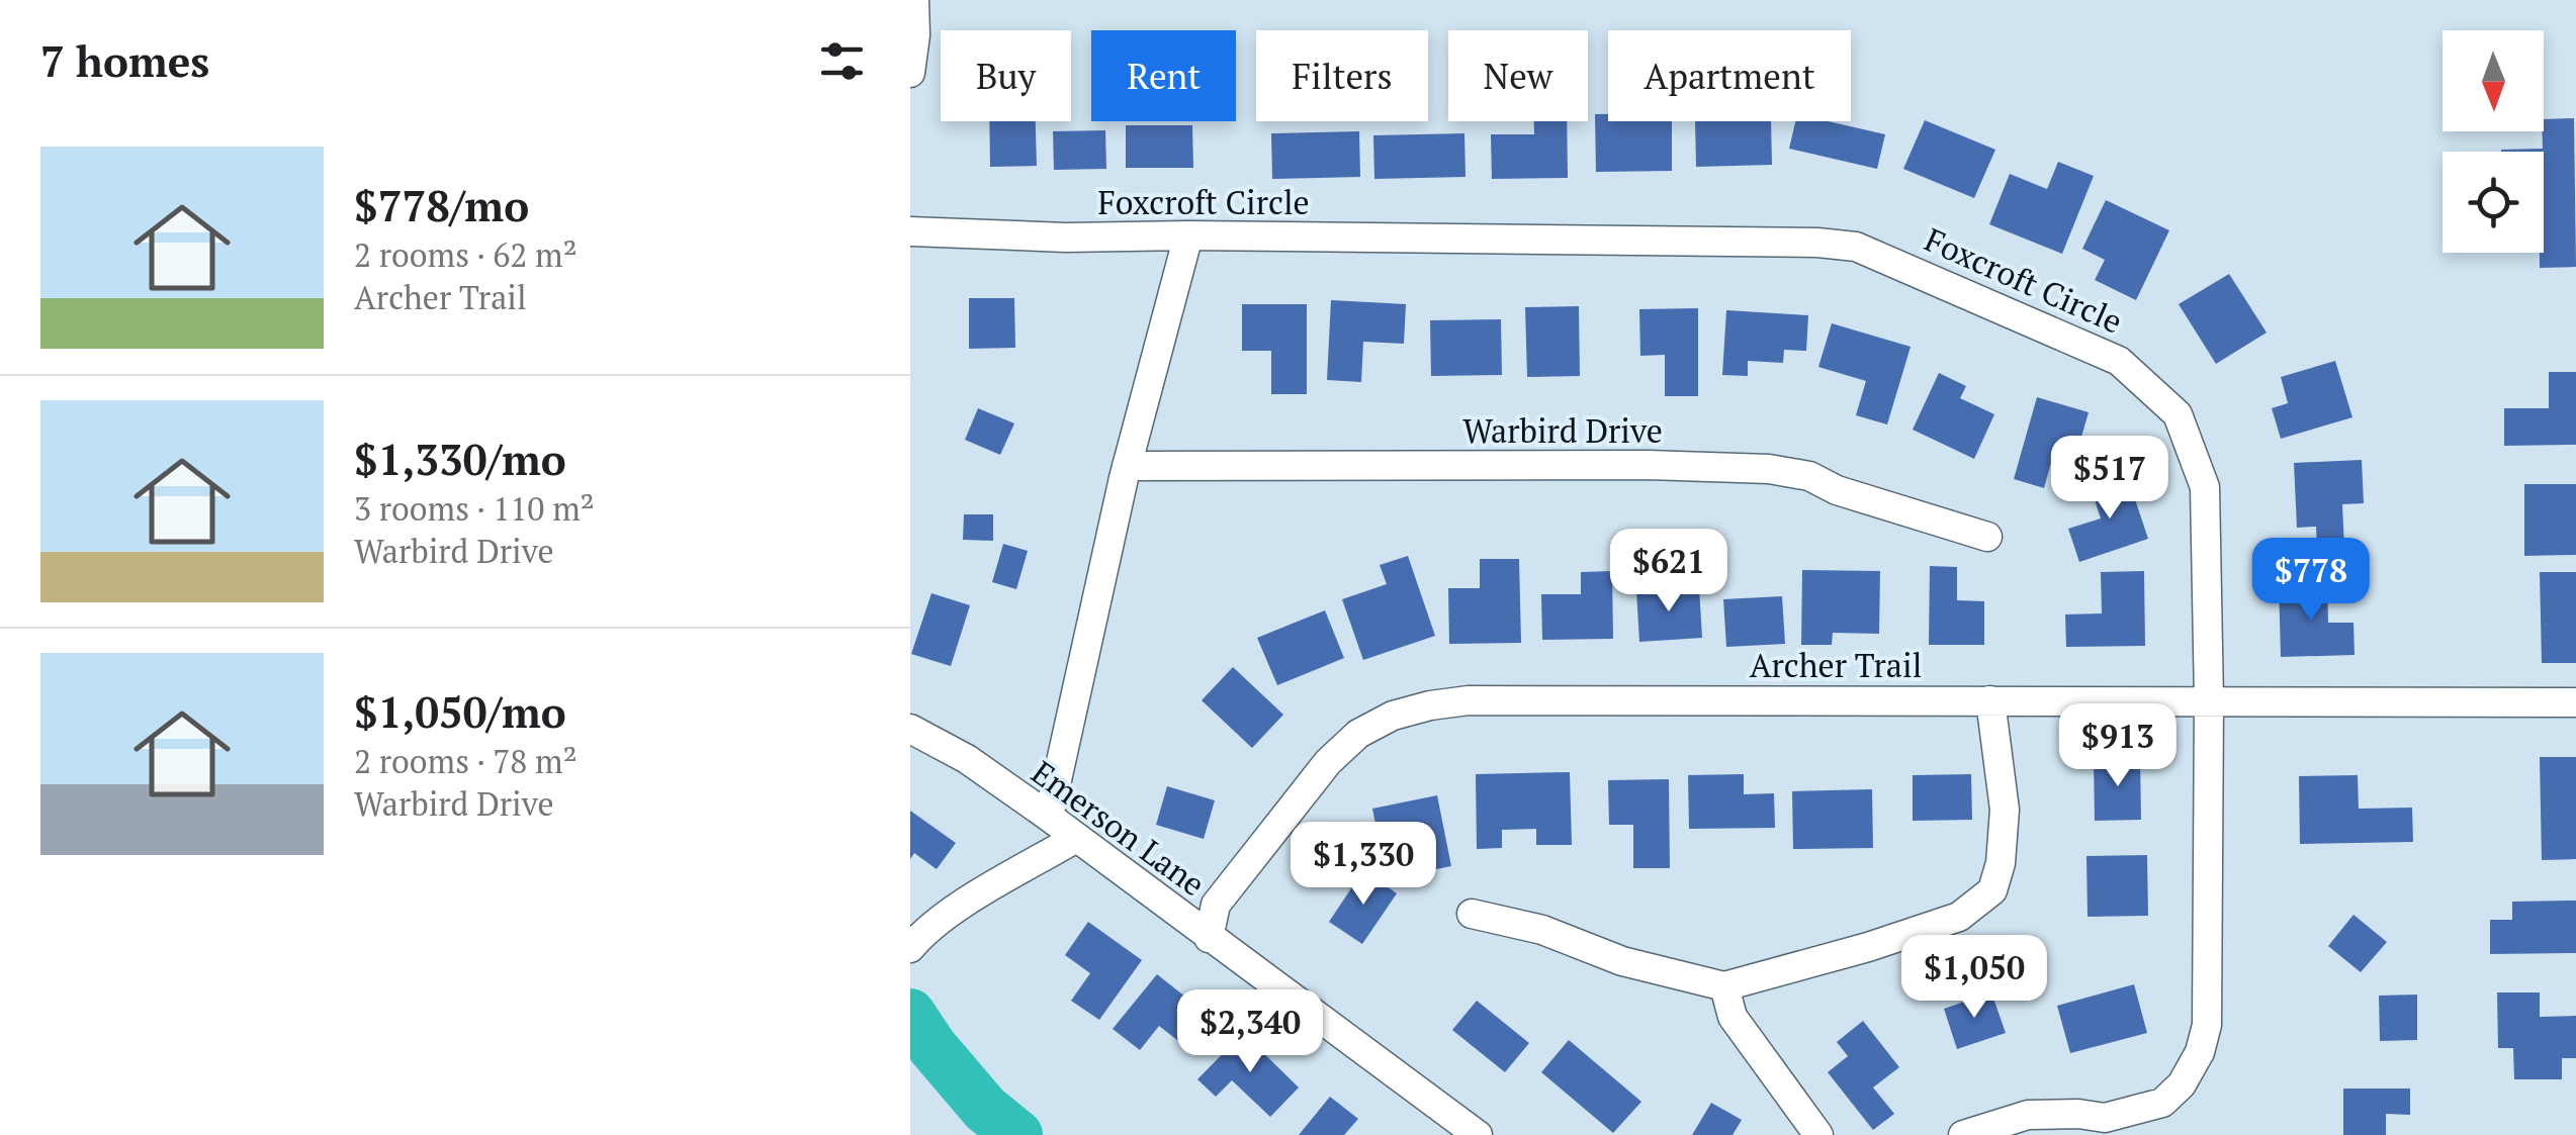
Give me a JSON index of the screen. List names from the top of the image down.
{
  "streets": {
    "street": [
      "Foxcroft Circle",
      "Warbird Drive",
      "Archer Trail",
      "Emerson Lane"
    ]
  },
  "crossings": [
    ["Foxcroft Circle", "Archer Trail"],
    ["Archer Trail", "Emerson Lane"]
  ],
  "north": "bottom",
  "page": {
    "heading": "7 homes",
    "chip": [
      "Buy",
      "Rent",
      "Filters",
      "New",
      "Apartment"
    ],
    "list": [
      {
        "name": "$778/mo",
        "note": "2 rooms · 62 m² · Archer Trail"
      },
      {
        "name": "$1,330/mo",
        "note": "3 rooms · 110 m² · Warbird Drive"
      },
      {
        "name": "$1,050/mo",
        "note": "2 rooms · 78 m² · Warbird Drive"
      }
    ],
    "price": [
      "$517",
      "$621",
      "$778",
      "$913",
      "$1,330",
      "$1,050",
      "$2,340"
    ]
  }
}
